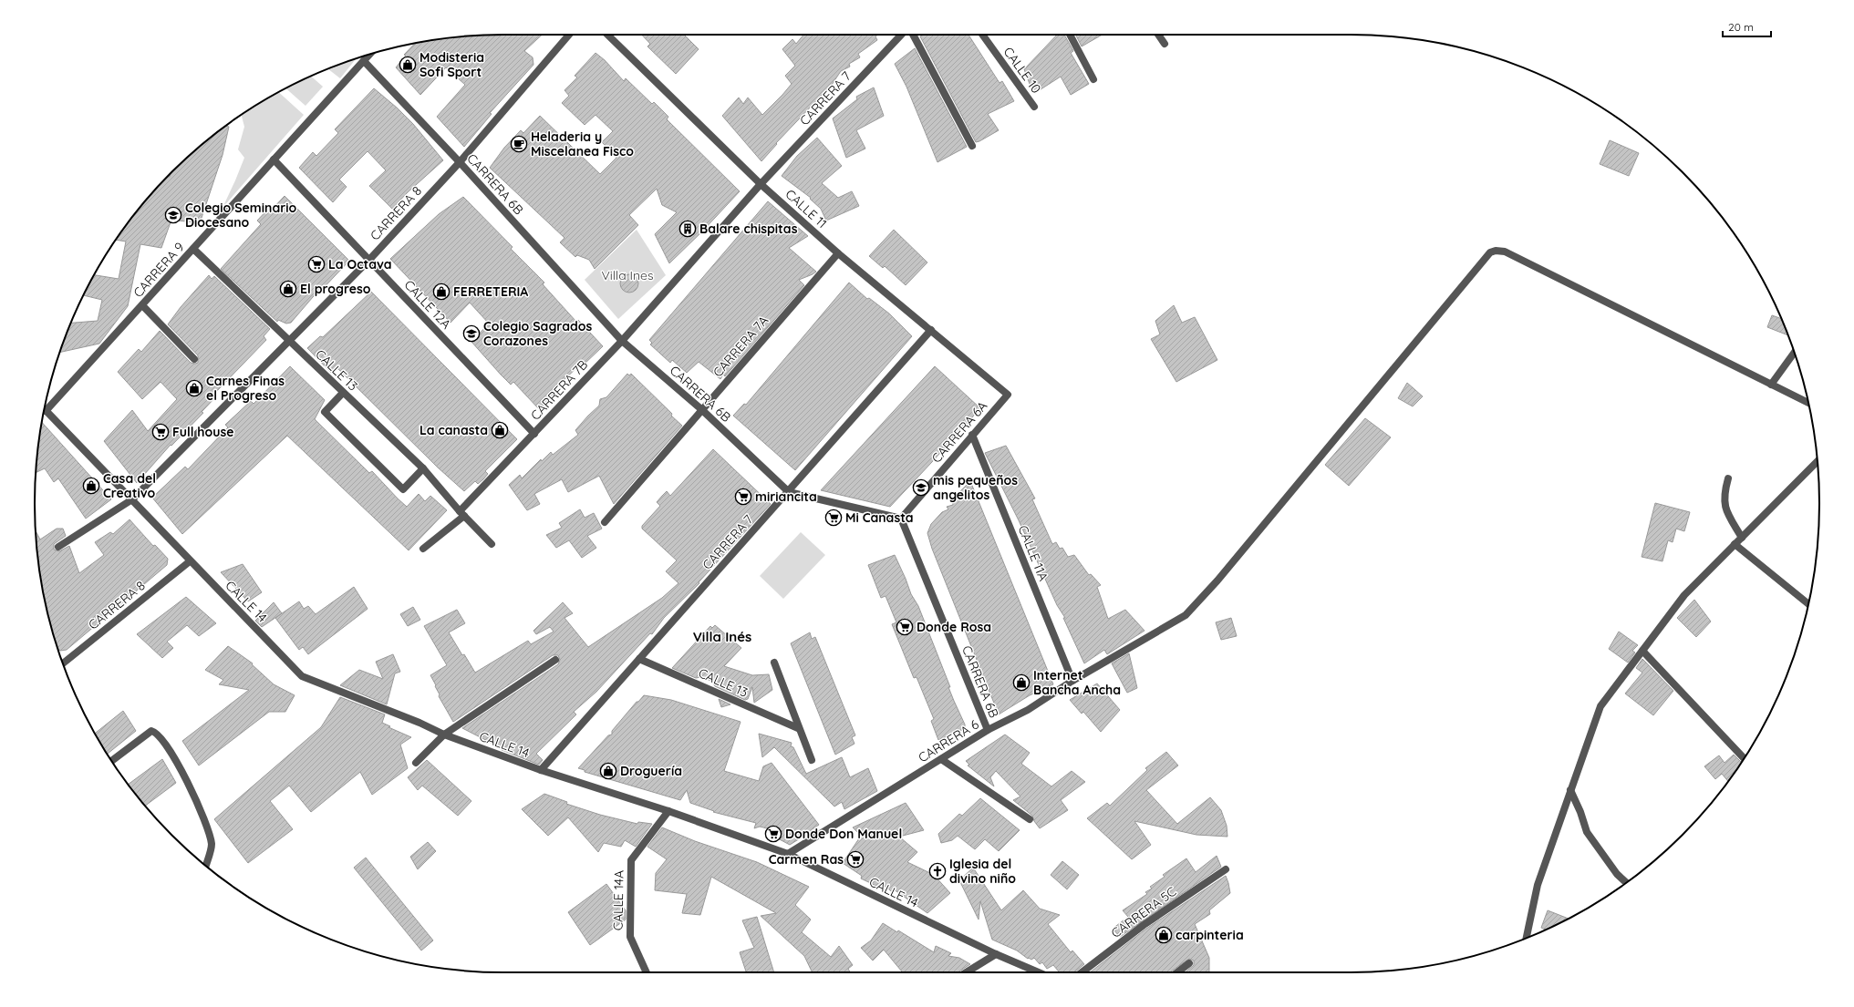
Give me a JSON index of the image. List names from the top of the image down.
{
  "streets": {
    "street": [
      "CALLE 10",
      "CARRERA 7",
      "CARRERA 6B",
      "CALLE 11",
      "CARRERA 8",
      "CARRERA 9",
      "CALLE 12A",
      "CARRERA 7A",
      "CALLE 13",
      "CARRERA 7B",
      "CARRERA 6A",
      "CALLE 11A",
      "CALLE 14",
      "CARRERA 6",
      "CALLE 14A",
      "CARRERA 5C"
    ]
  },
  "crossings": [
    ["CARRERA 7", "CARRERA 6B"],
    ["CARRERA 7", "CALLE 11"],
    ["CARRERA 7", "CALLE 13"],
    ["CARRERA 7", "CARRERA 7B"],
    ["CARRERA 7", "CALLE 14"],
    ["CARRERA 6B", "CARRERA 8"],
    ["CARRERA 6B", "CARRERA 9"],
    ["CARRERA 6B", "CARRERA 7A"],
    ["CARRERA 6B", "CARRERA 7B"],
    ["CARRERA 6B", "CARRERA 6A"],
    ["CARRERA 6B", "CARRERA 6"],
    ["CALLE 11", "CARRERA 7A"],
    ["CALLE 11", "CARRERA 7B"],
    ["CALLE 11", "CARRERA 6A"],
    ["CARRERA 8", "CALLE 12A"],
    ["CARRERA 8", "CALLE 13"],
    ["CARRERA 8", "CALLE 14"],
    ["CARRERA 9", "CALLE 12A"],
    ["CARRERA 9", "CALLE 13"],
    ["CARRERA 9", "CALLE 14"],
    ["CALLE 12A", "CARRERA 7B"],
    ["CALLE 13", "CARRERA 7B"],
    ["CARRERA 6A", "CALLE 11A"],
    ["CALLE 11A", "CARRERA 6"],
    ["CALLE 14", "CARRERA 6"],
    ["CALLE 14", "CALLE 14A"]
  ],
  "districts": ["Villa Inés"],
  "parks": ["Villa Ines"],
  "places": {
    "shop": [
      "Modisteria Sofi Sport",
      "El progreso",
      "FERRETERIA",
      "Carnes Finas el Progreso",
      "La canasta",
      "Casa del Creativo",
      "Internet Bancha Ancha",
      "Droguería",
      "carpinteria"
    ],
    "cafe": ["Heladeria y Miscelanea Fisco"],
    "school or university": ["Colegio Seminario Diocesano", "Colegio Sagrados Corazones", "mis pequeños angelitos"],
    "building": ["Balare chispitas"],
    "supermarket": [
      "La Octava",
      "Full house",
      "miriancita",
      "Mi Canasta",
      "Donde Rosa",
      "Donde Don Manuel",
      "Carmen Ras"
    ],
    "church": ["Iglesia del divino niño"]
  },
  "scale_bar": "20 m"
}
